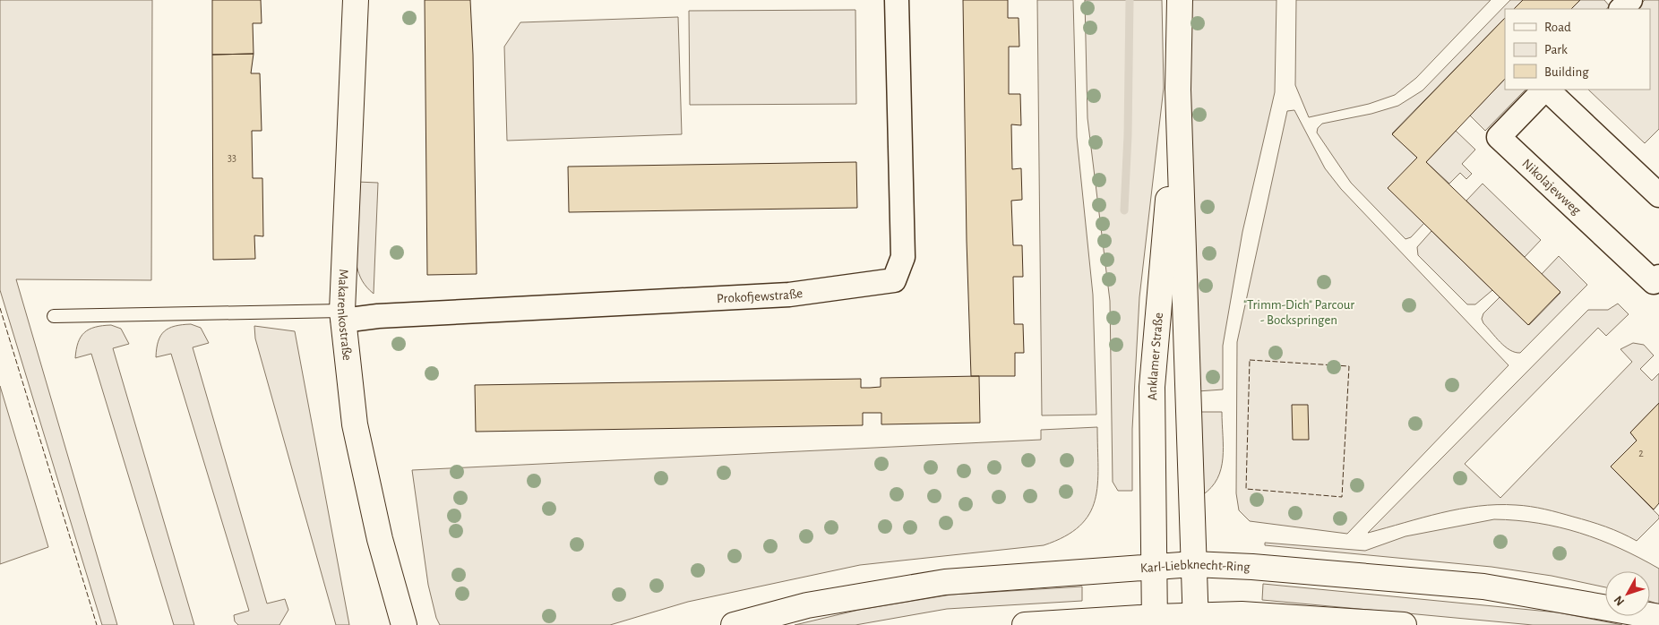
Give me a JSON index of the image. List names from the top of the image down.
{
  "streets": {
    "street": [
      "Nikolajewweg",
      "Prokofjewstraße",
      "Makarenkostraße",
      "Anklamer Straße",
      "Karl-Liebknecht-Ring"
    ]
  },
  "crossings": [
    ["Prokofjewstraße", "Makarenkostraße"],
    ["Anklamer Straße", "Karl-Liebknecht-Ring"]
  ],
  "parks": ["\"Trimm-Dich\" Parcour - Bockspringen"],
  "house_numbers": ["33", "2"],
  "legend": ["Road", "Park", "Building"],
  "north": "bottom left"
}
